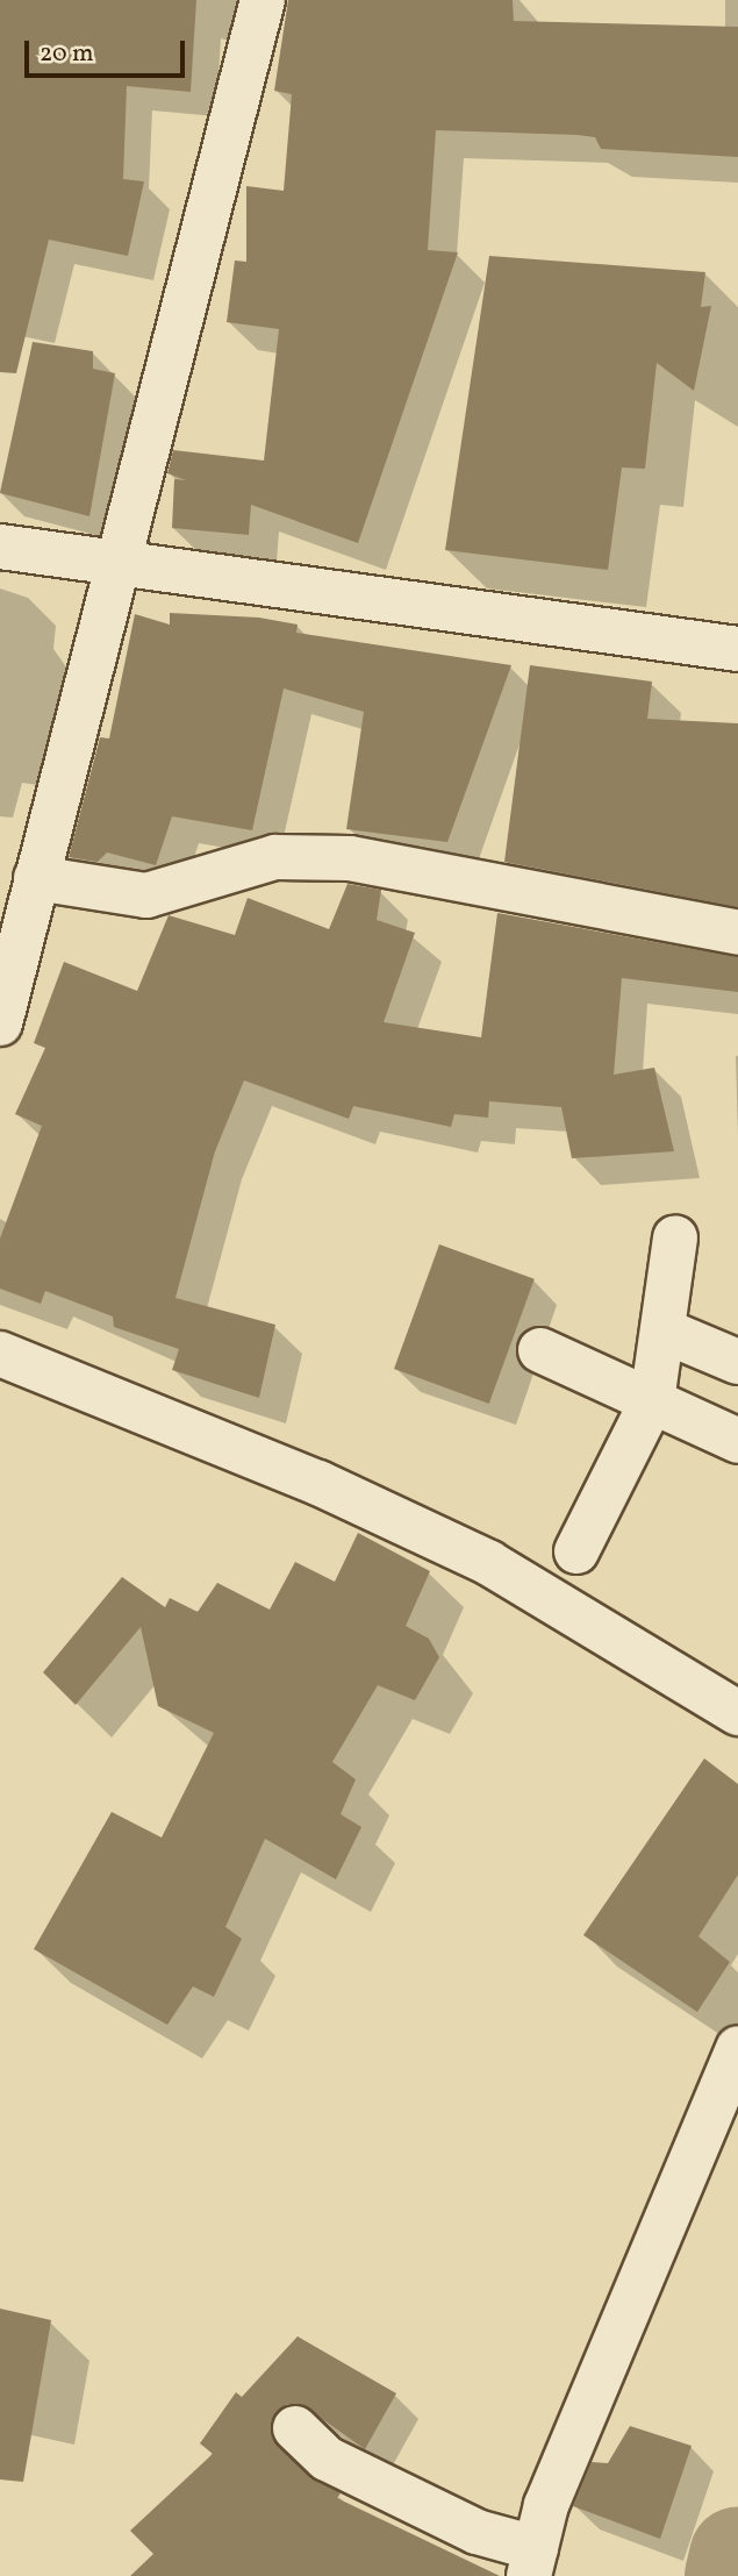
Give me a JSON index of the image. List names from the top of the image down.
{
  "scale_bar": "20 m"
}
